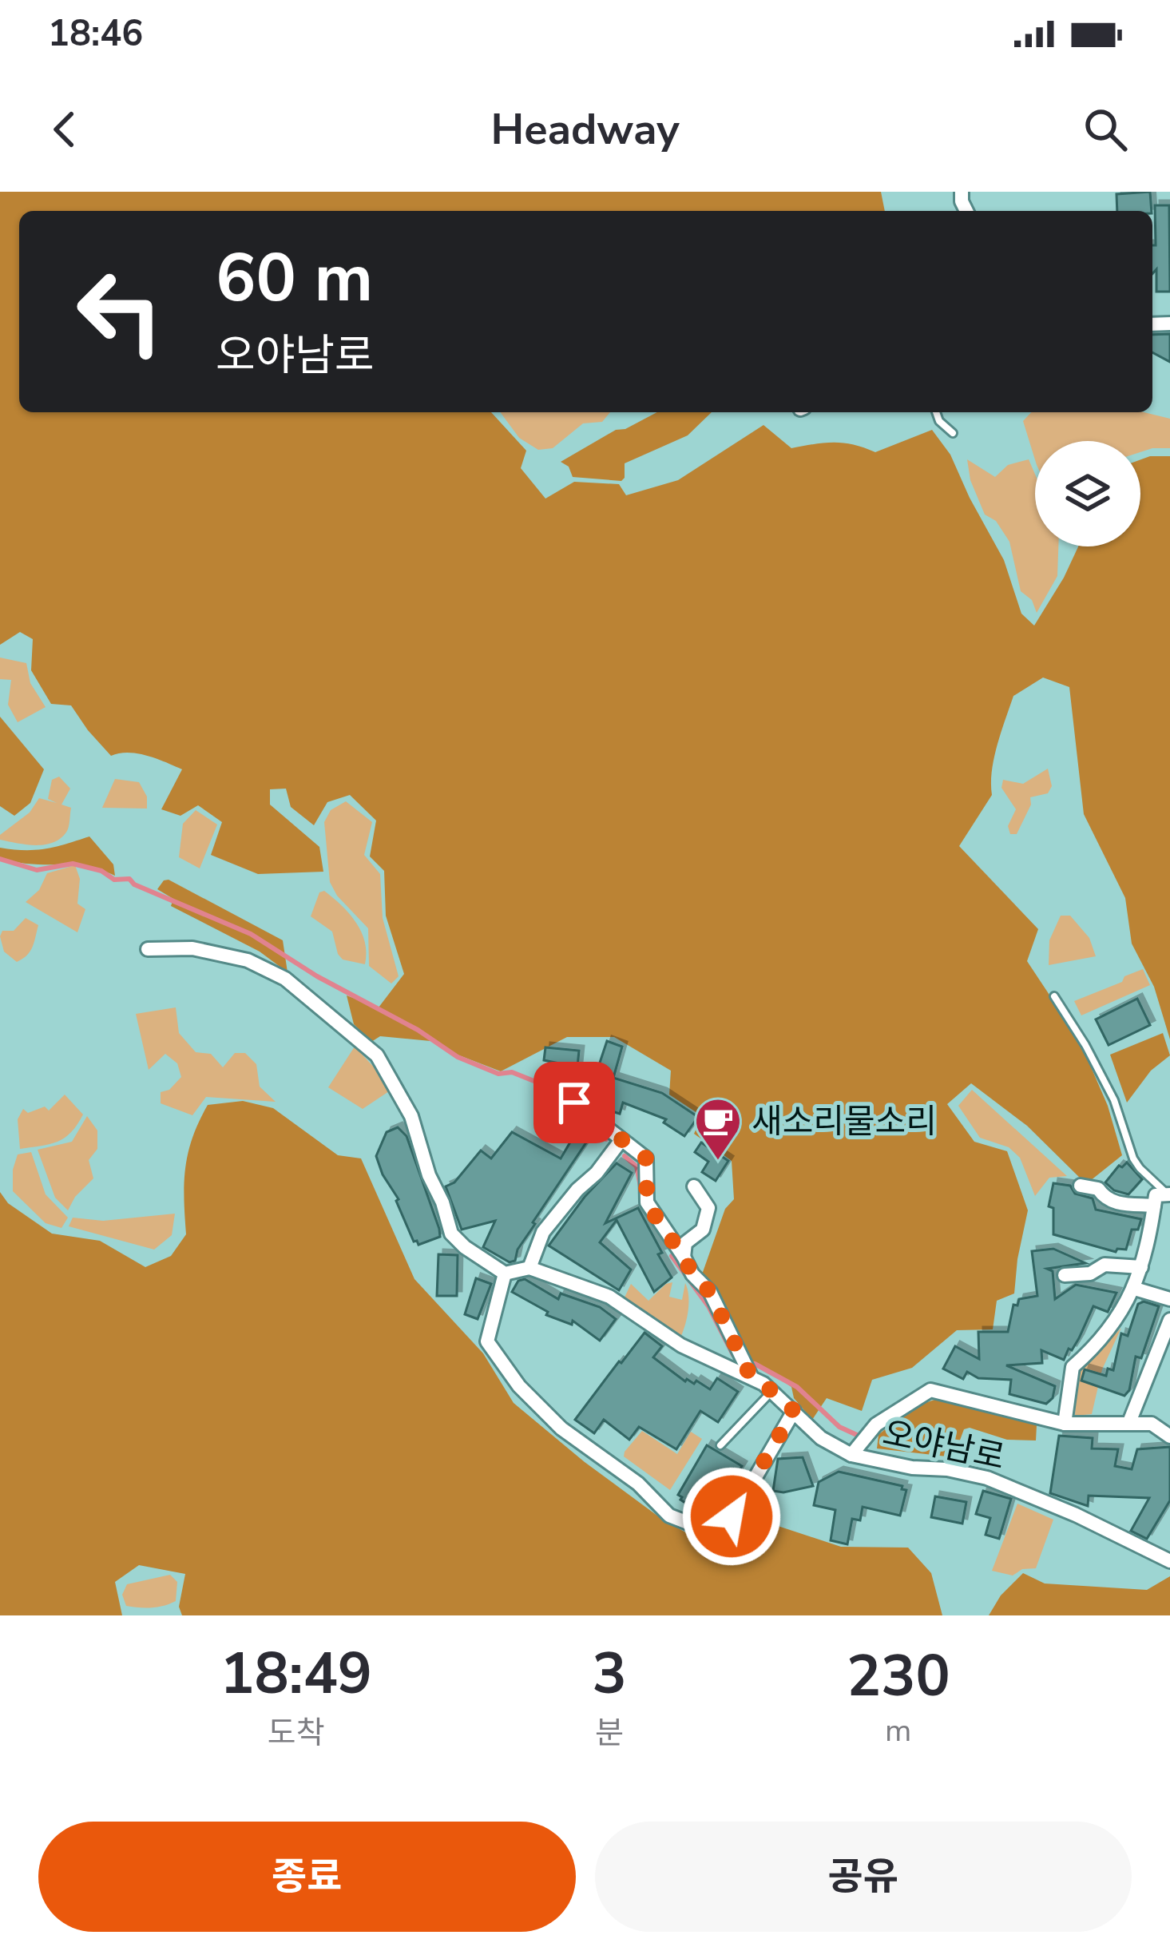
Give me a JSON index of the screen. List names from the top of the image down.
{
  "streets": {
    "street": ["오야남로"]
  },
  "places": {
    "cafe": ["새소리물소리"]
  },
  "page": {
    "status": "18:46",
    "header": "Headway",
    "turn": ["60 m", "오야남로"],
    "eta": [
      "18:49",
      "도착",
      "3",
      "분",
      "230",
      "m"
    ],
    "buttons": ["종료", "공유"]
  }
}
